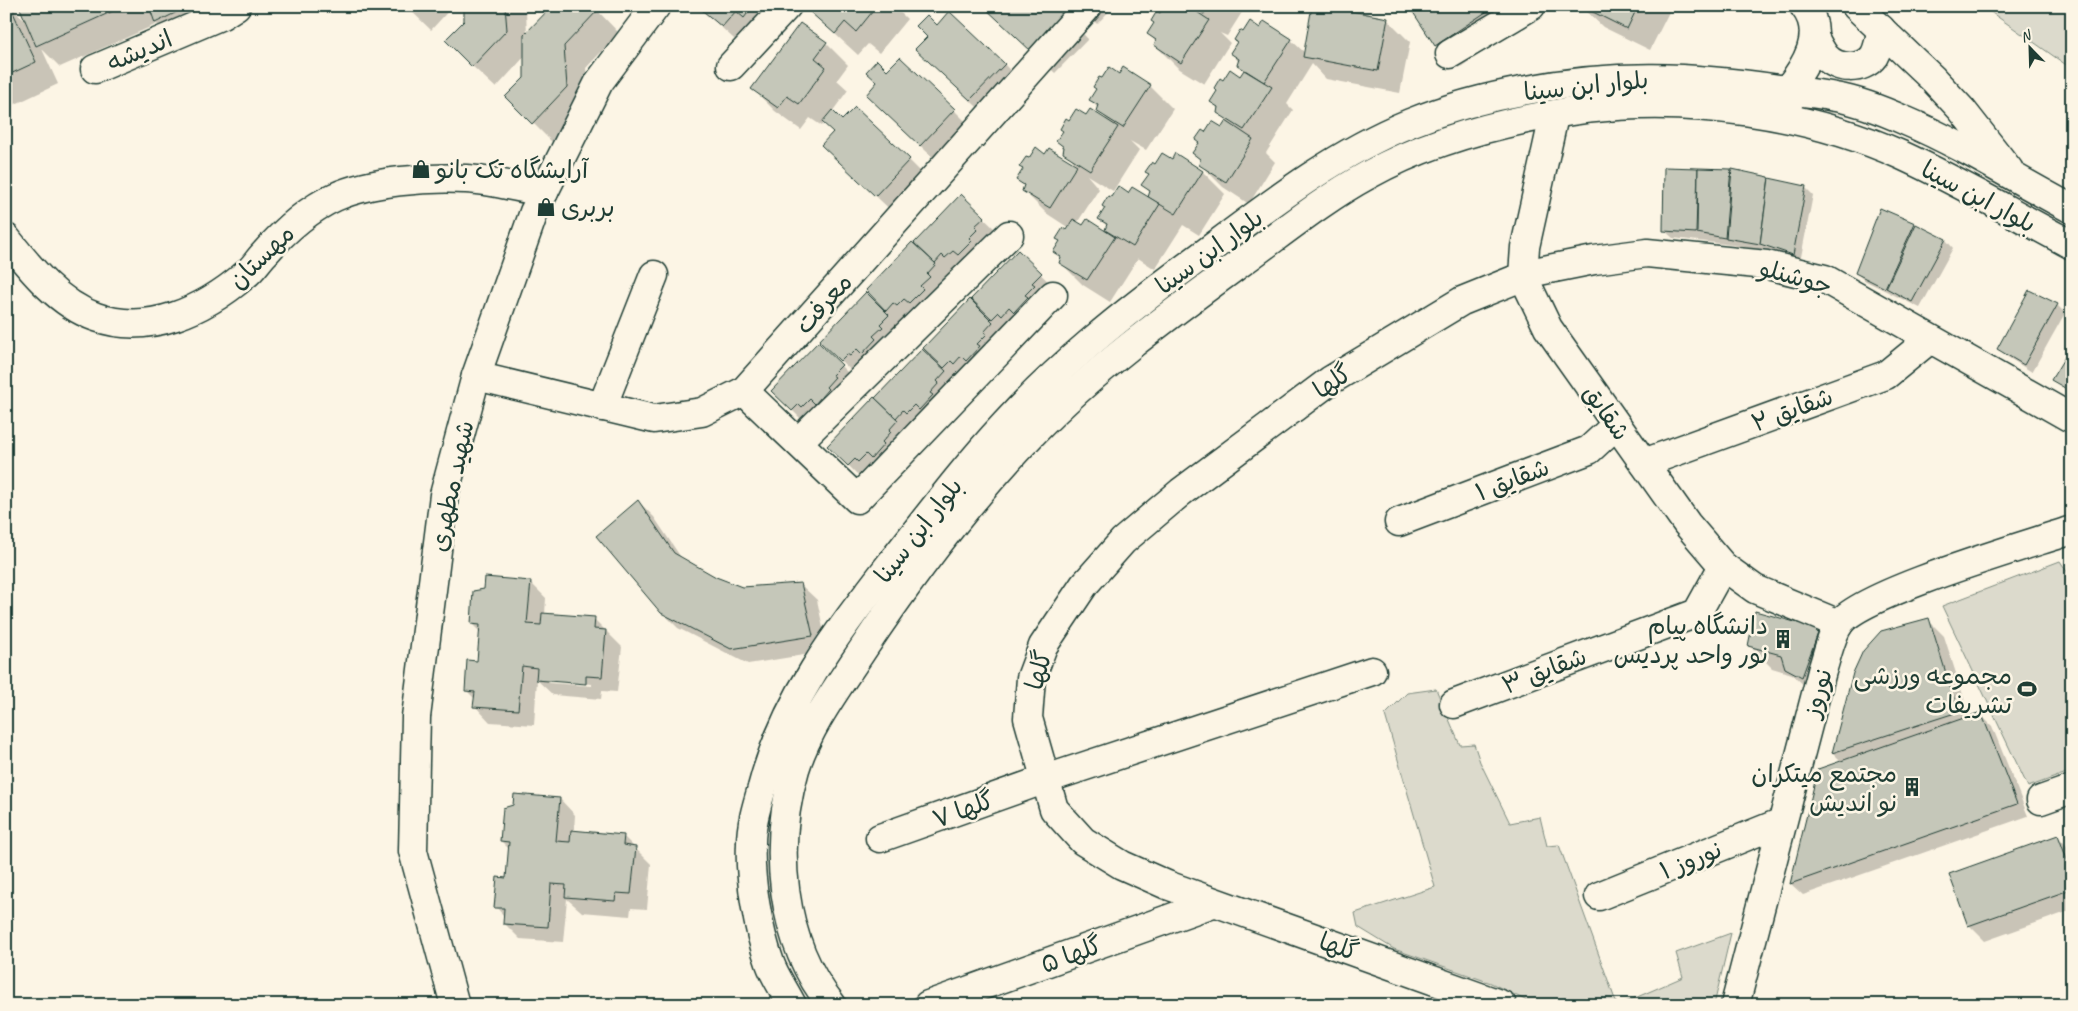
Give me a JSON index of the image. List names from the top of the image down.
{
  "streets": {
    "street": [
      "اندیشه",
      "بلوار ابن سینا",
      "مهستان",
      "جوشنلو",
      "معرفت",
      "گلها",
      "شقایق ۲",
      "شقایق",
      "شقایق ۱",
      "شهید مطهری",
      "شقایق ۳",
      "نوروز",
      "گلها ۷",
      "نوروز ۱",
      "گلها ۵"
    ]
  },
  "crossings": [
    ["بلوار ابن سینا", "شقایق"],
    ["مهستان", "شهید مطهری"],
    ["جوشنلو", "گلها"],
    ["جوشنلو", "شقایق ۲"],
    ["جوشنلو", "شقایق"],
    ["معرفت", "شهید مطهری"],
    ["گلها", "شقایق"],
    ["گلها", "گلها ۷"],
    ["گلها", "گلها ۵"],
    ["شقایق ۲", "شقایق"],
    ["شقایق", "شقایق ۱"],
    ["شقایق", "شقایق ۳"],
    ["شقایق", "نوروز"],
    ["نوروز", "نوروز ۱"]
  ],
  "places": {
    "shop": ["آرایشگاه تک بانو", "بربری"],
    "building": ["دانشگاه پیام نور واحد پردیس", "مجتمع میتکران نو اندیش"],
    "sports": ["مجموعه ورزشی تشریفات"]
  },
  "north": "top left"
}
